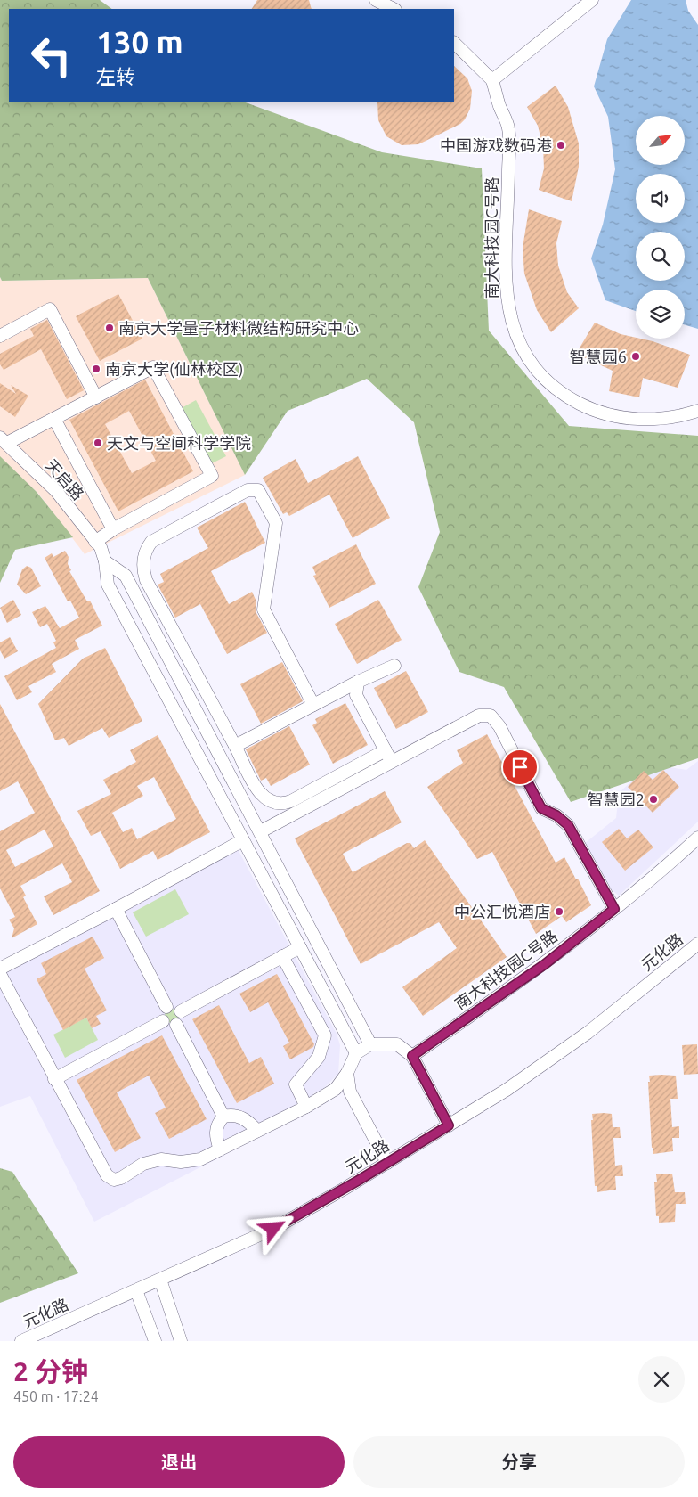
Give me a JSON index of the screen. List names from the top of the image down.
{
  "streets": {
    "street": ["南大科技园C号路", "天启路", "元化路"]
  },
  "places": [
    "中国游戏数码港",
    "南京大学量子材料微结构研究中心",
    "智慧园6",
    "南京大学(仙林校区)",
    "天文与空间科学学院",
    "智慧园2",
    "中公汇悦酒店"
  ],
  "north": "top right",
  "page": {
    "turn": ["130 m", "左转"],
    "heading": ["2 分钟", "450 m · 17:24"],
    "buttons": ["退出", "分享"]
  }
}
